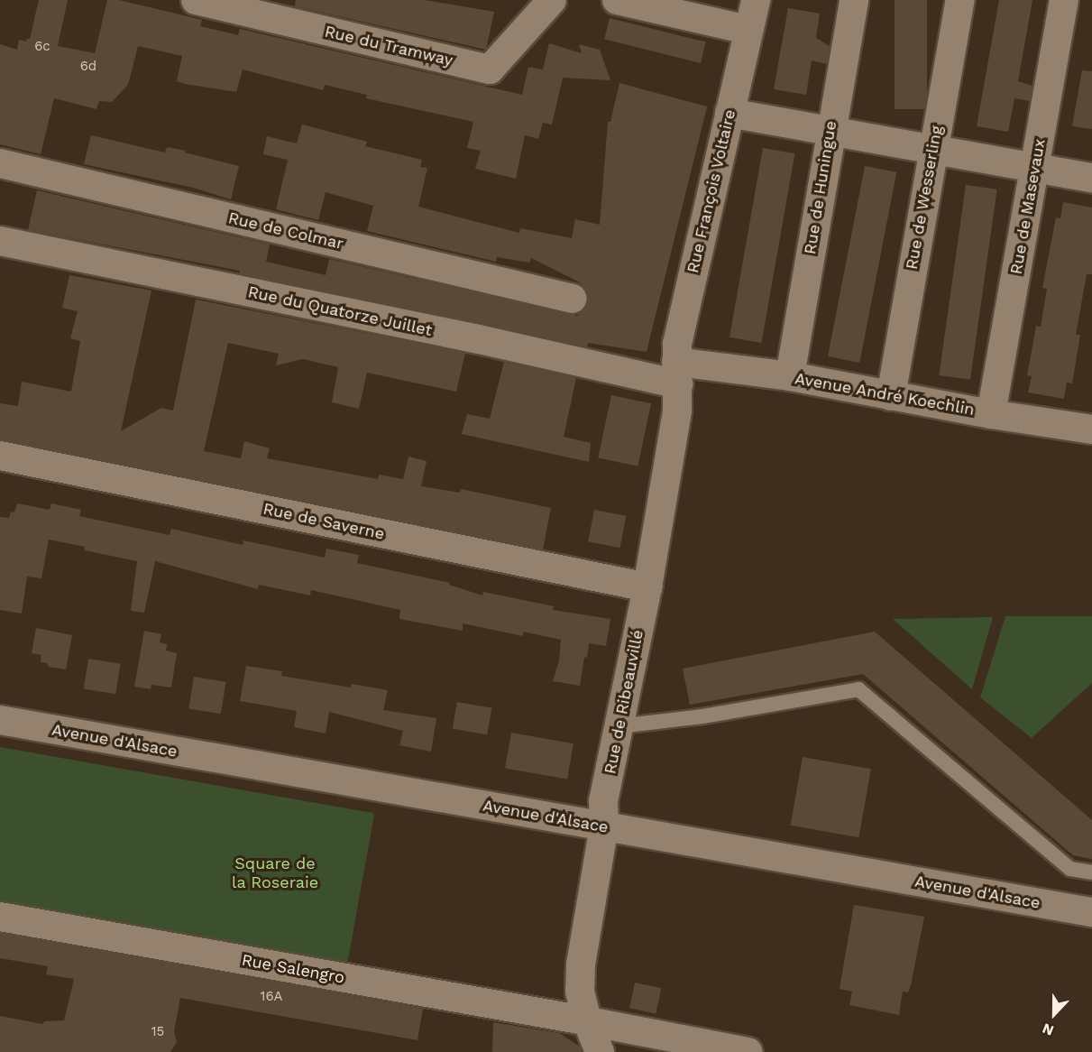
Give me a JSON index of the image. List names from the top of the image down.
{
  "streets": {
    "street": [
      "Rue du Tramway",
      "Rue de Huningue",
      "Rue François Voltaire",
      "Rue de Wesserling",
      "Rue de Masevaux",
      "Rue de Colmar",
      "Rue du Quatorze Juillet",
      "Avenue André Koechlin",
      "Rue de Saverne",
      "Rue de Ribeauvillé",
      "Avenue d'Alsace",
      "Rue Salengro"
    ]
  },
  "crossings": [
    ["Rue de Huningue", "Avenue André Koechlin"],
    ["Rue François Voltaire", "Rue du Quatorze Juillet"],
    ["Rue François Voltaire", "Avenue André Koechlin"],
    ["Rue François Voltaire", "Rue de Ribeauvillé"],
    ["Rue de Wesserling", "Avenue André Koechlin"],
    ["Rue de Masevaux", "Avenue André Koechlin"],
    ["Rue du Quatorze Juillet", "Avenue André Koechlin"],
    ["Rue du Quatorze Juillet", "Rue de Ribeauvillé"],
    ["Avenue André Koechlin", "Rue de Ribeauvillé"],
    ["Rue de Saverne", "Rue de Ribeauvillé"],
    ["Rue de Ribeauvillé", "Avenue d'Alsace"],
    ["Rue de Ribeauvillé", "Rue Salengro"]
  ],
  "parks": ["Square de la Roseraie"],
  "house_numbers": [
    "6c",
    "6d",
    "16A",
    "15"
  ],
  "north": "bottom"
}
